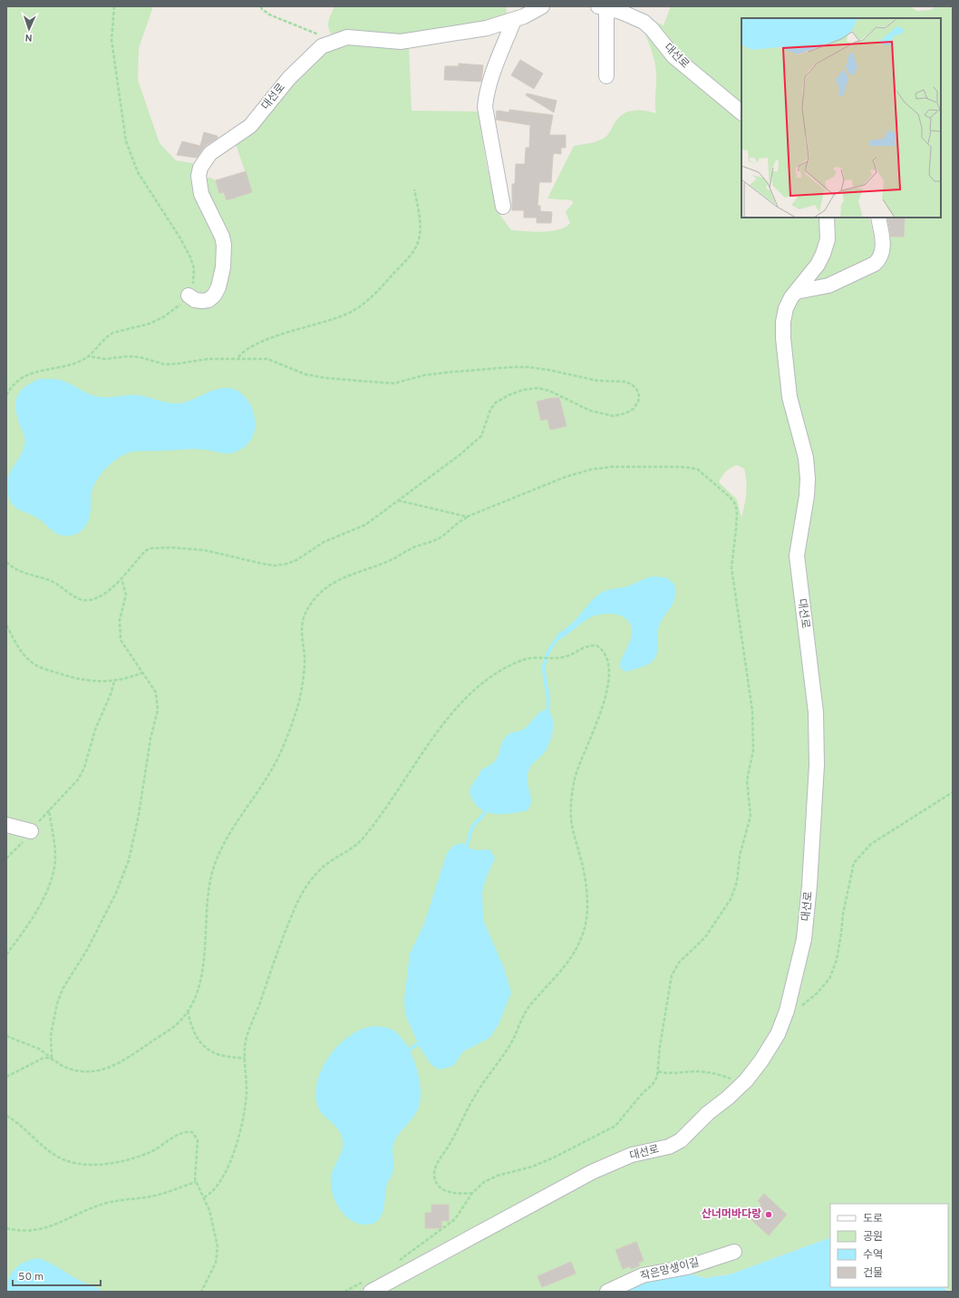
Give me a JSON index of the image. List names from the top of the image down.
{
  "streets": {
    "lane": ["대선로", "작은망생이길"]
  },
  "places": ["산너머바다랑"],
  "legend": [
    "도로",
    "공원",
    "수역",
    "건물"
  ],
  "scale_bar": "50 m",
  "north": "bottom"
}
